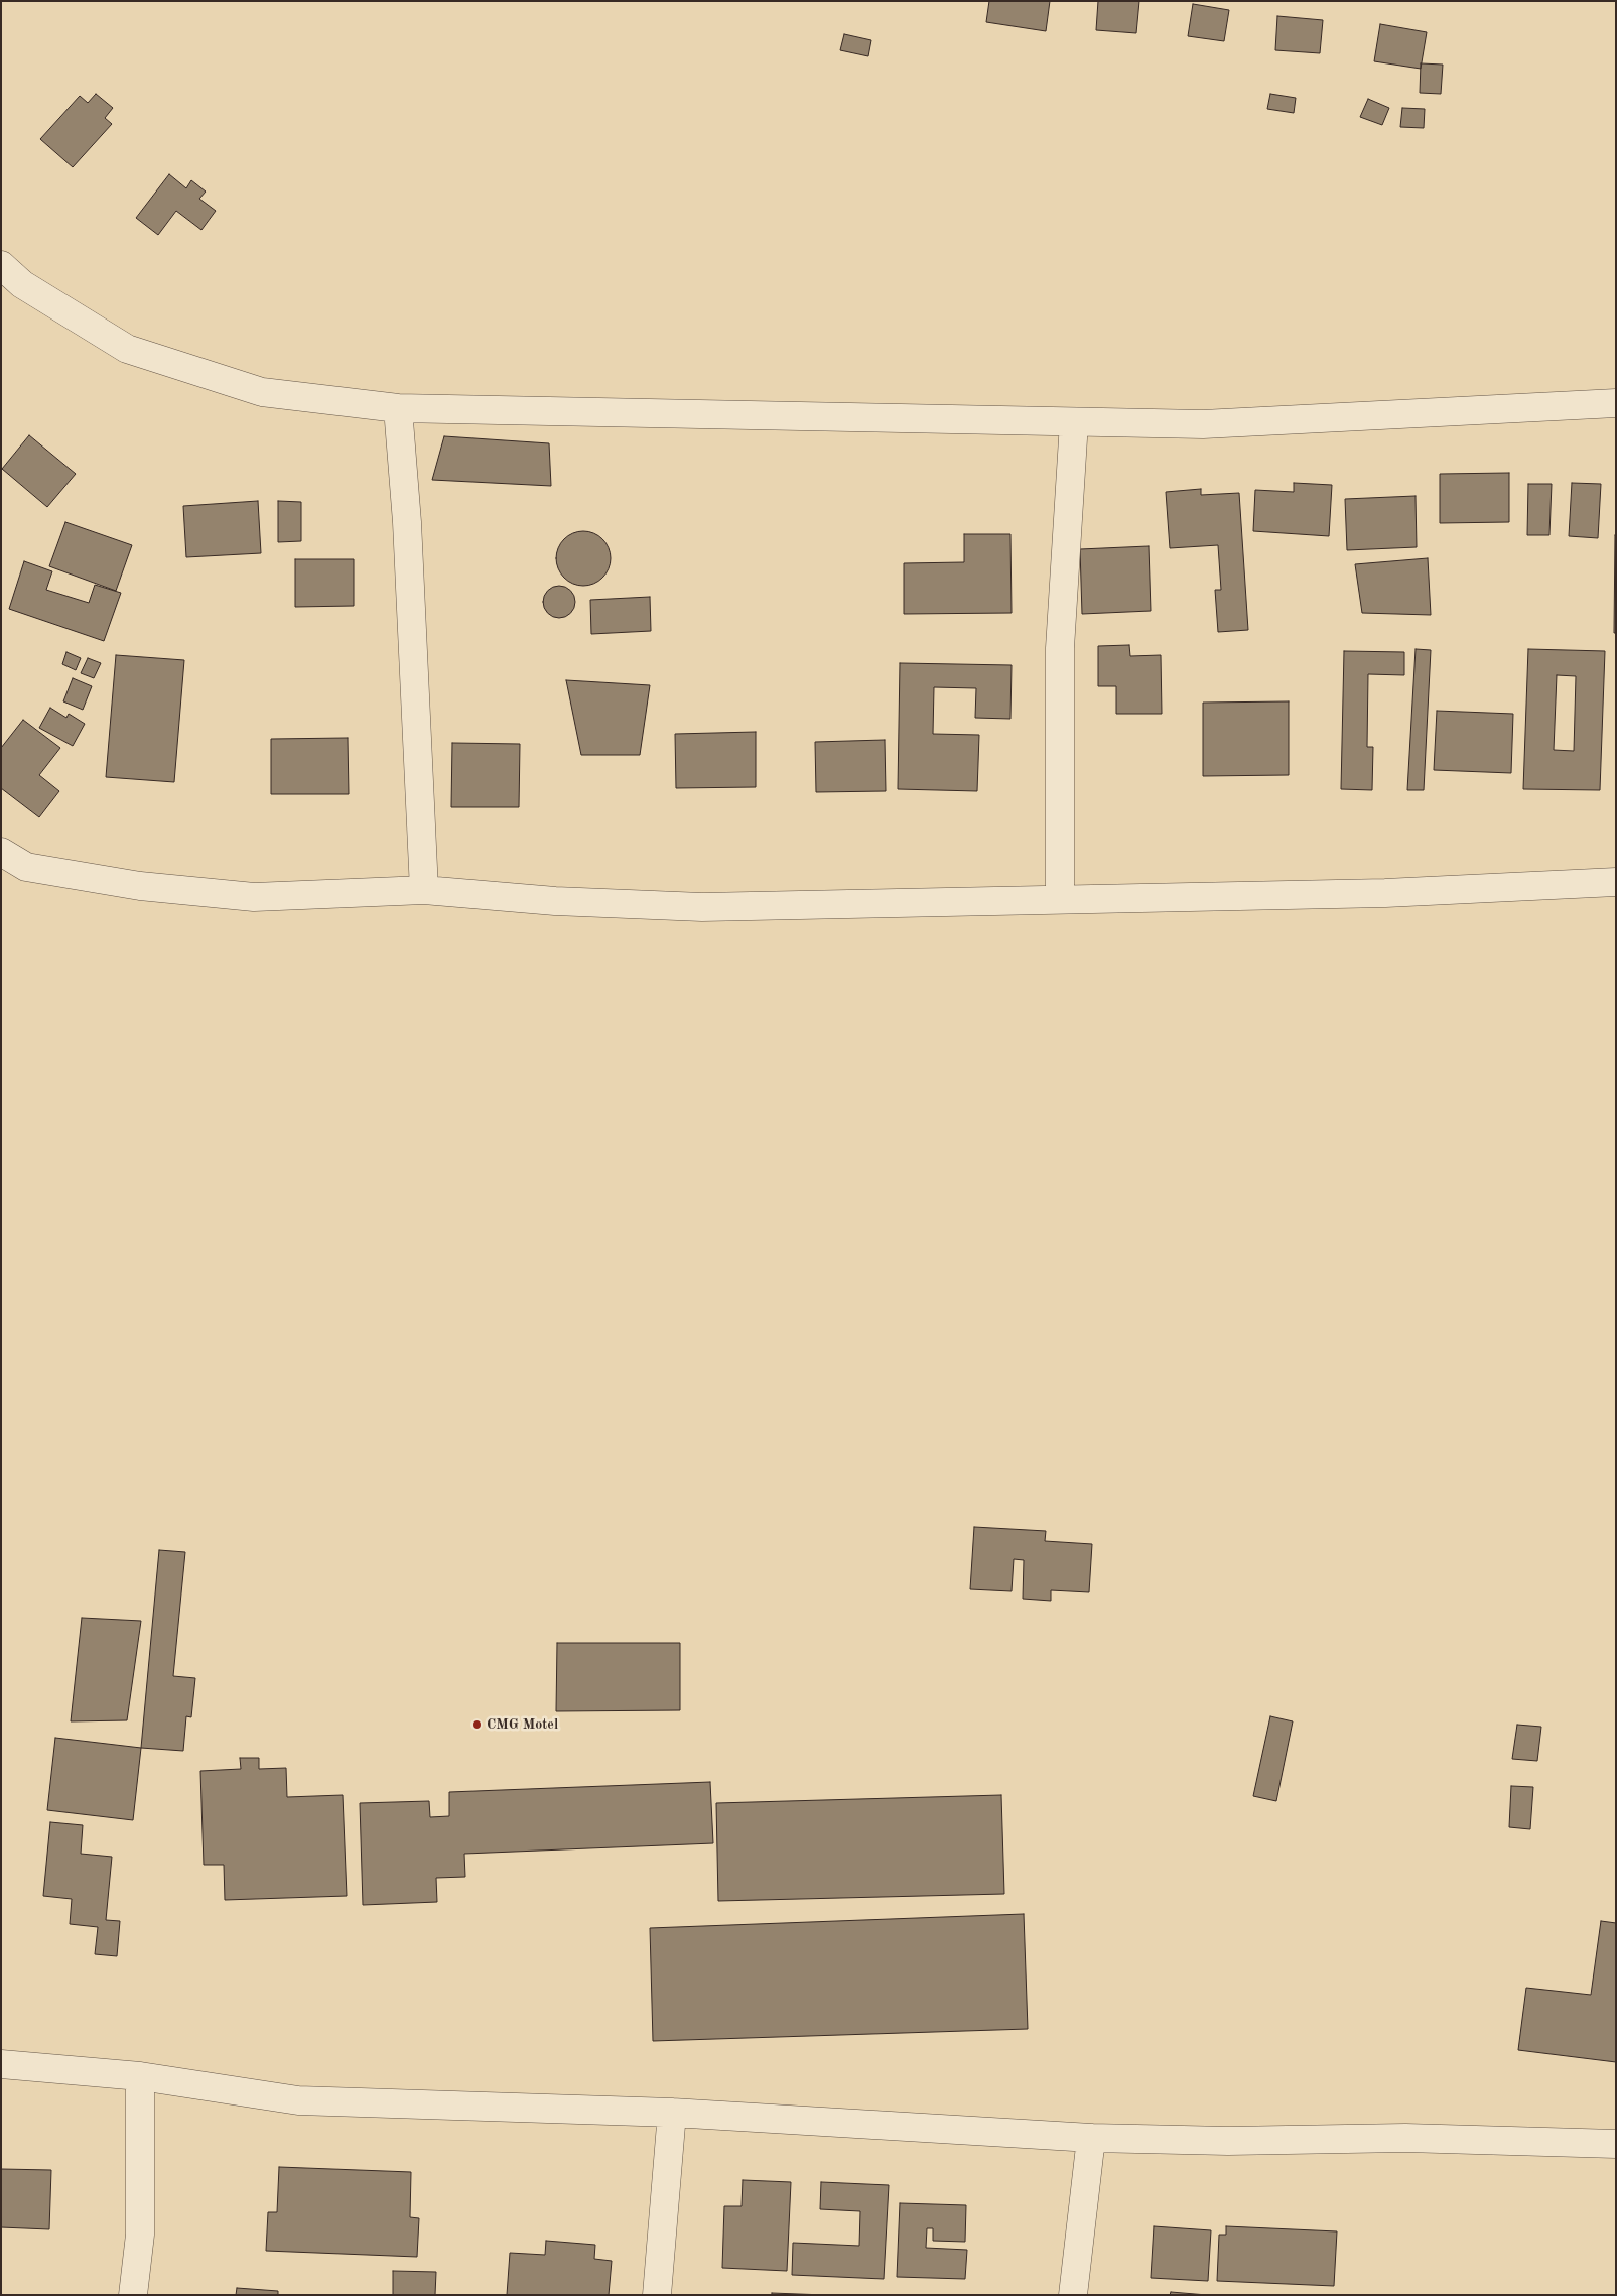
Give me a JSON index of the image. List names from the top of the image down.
{
  "places": ["CMG Motel"]
}
